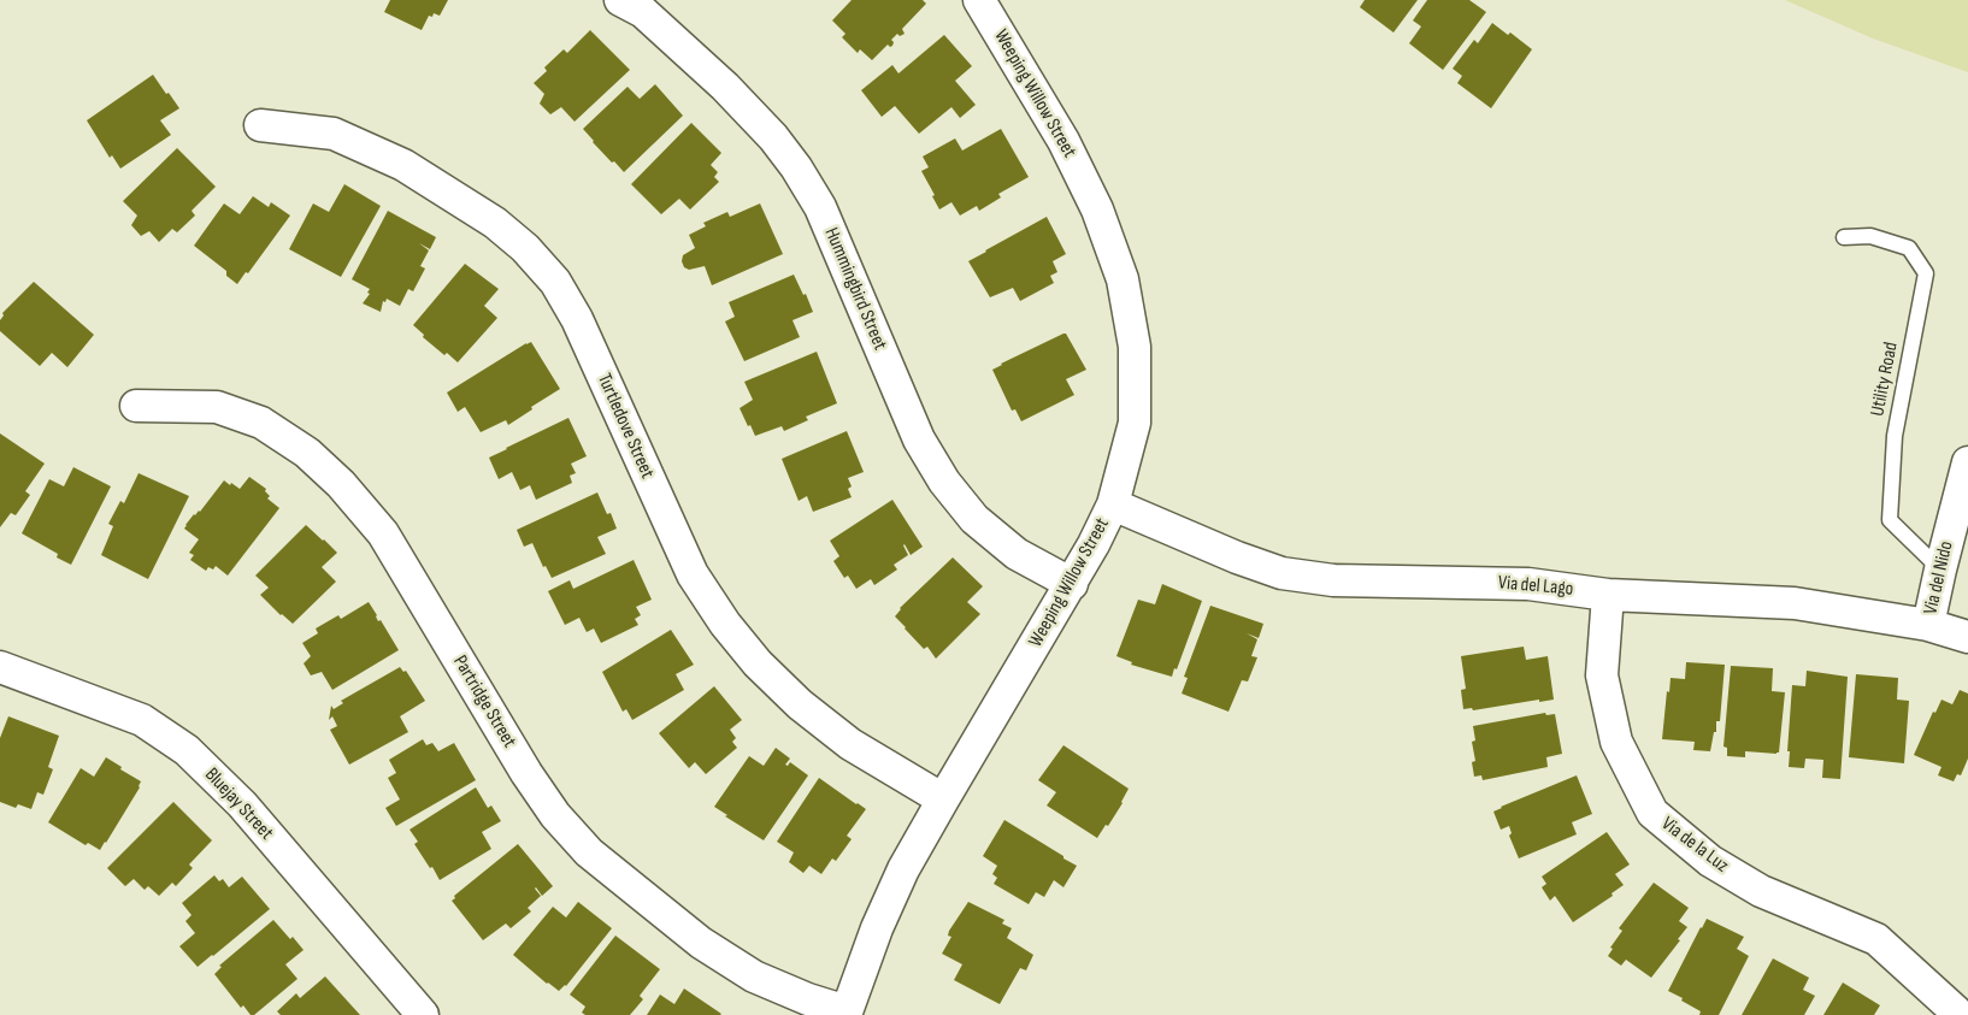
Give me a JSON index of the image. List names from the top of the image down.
{
  "streets": {
    "street": [
      "Weeping Willow Street",
      "Hummingbird Street",
      "Turtledove Street",
      "Via del Nido",
      "Via del Lago",
      "Partridge Street",
      "Bluejay Street",
      "Via de la Luz"
    ],
    "lane": ["Utility Road"]
  },
  "crossings": [
    ["Weeping Willow Street", "Hummingbird Street"],
    ["Weeping Willow Street", "Turtledove Street"],
    ["Weeping Willow Street", "Via del Lago"],
    ["Weeping Willow Street", "Partridge Street"],
    ["Utility Road", "Via del Nido"],
    ["Via del Nido", "Via del Lago"],
    ["Via del Lago", "Via de la Luz"]
  ]
}
